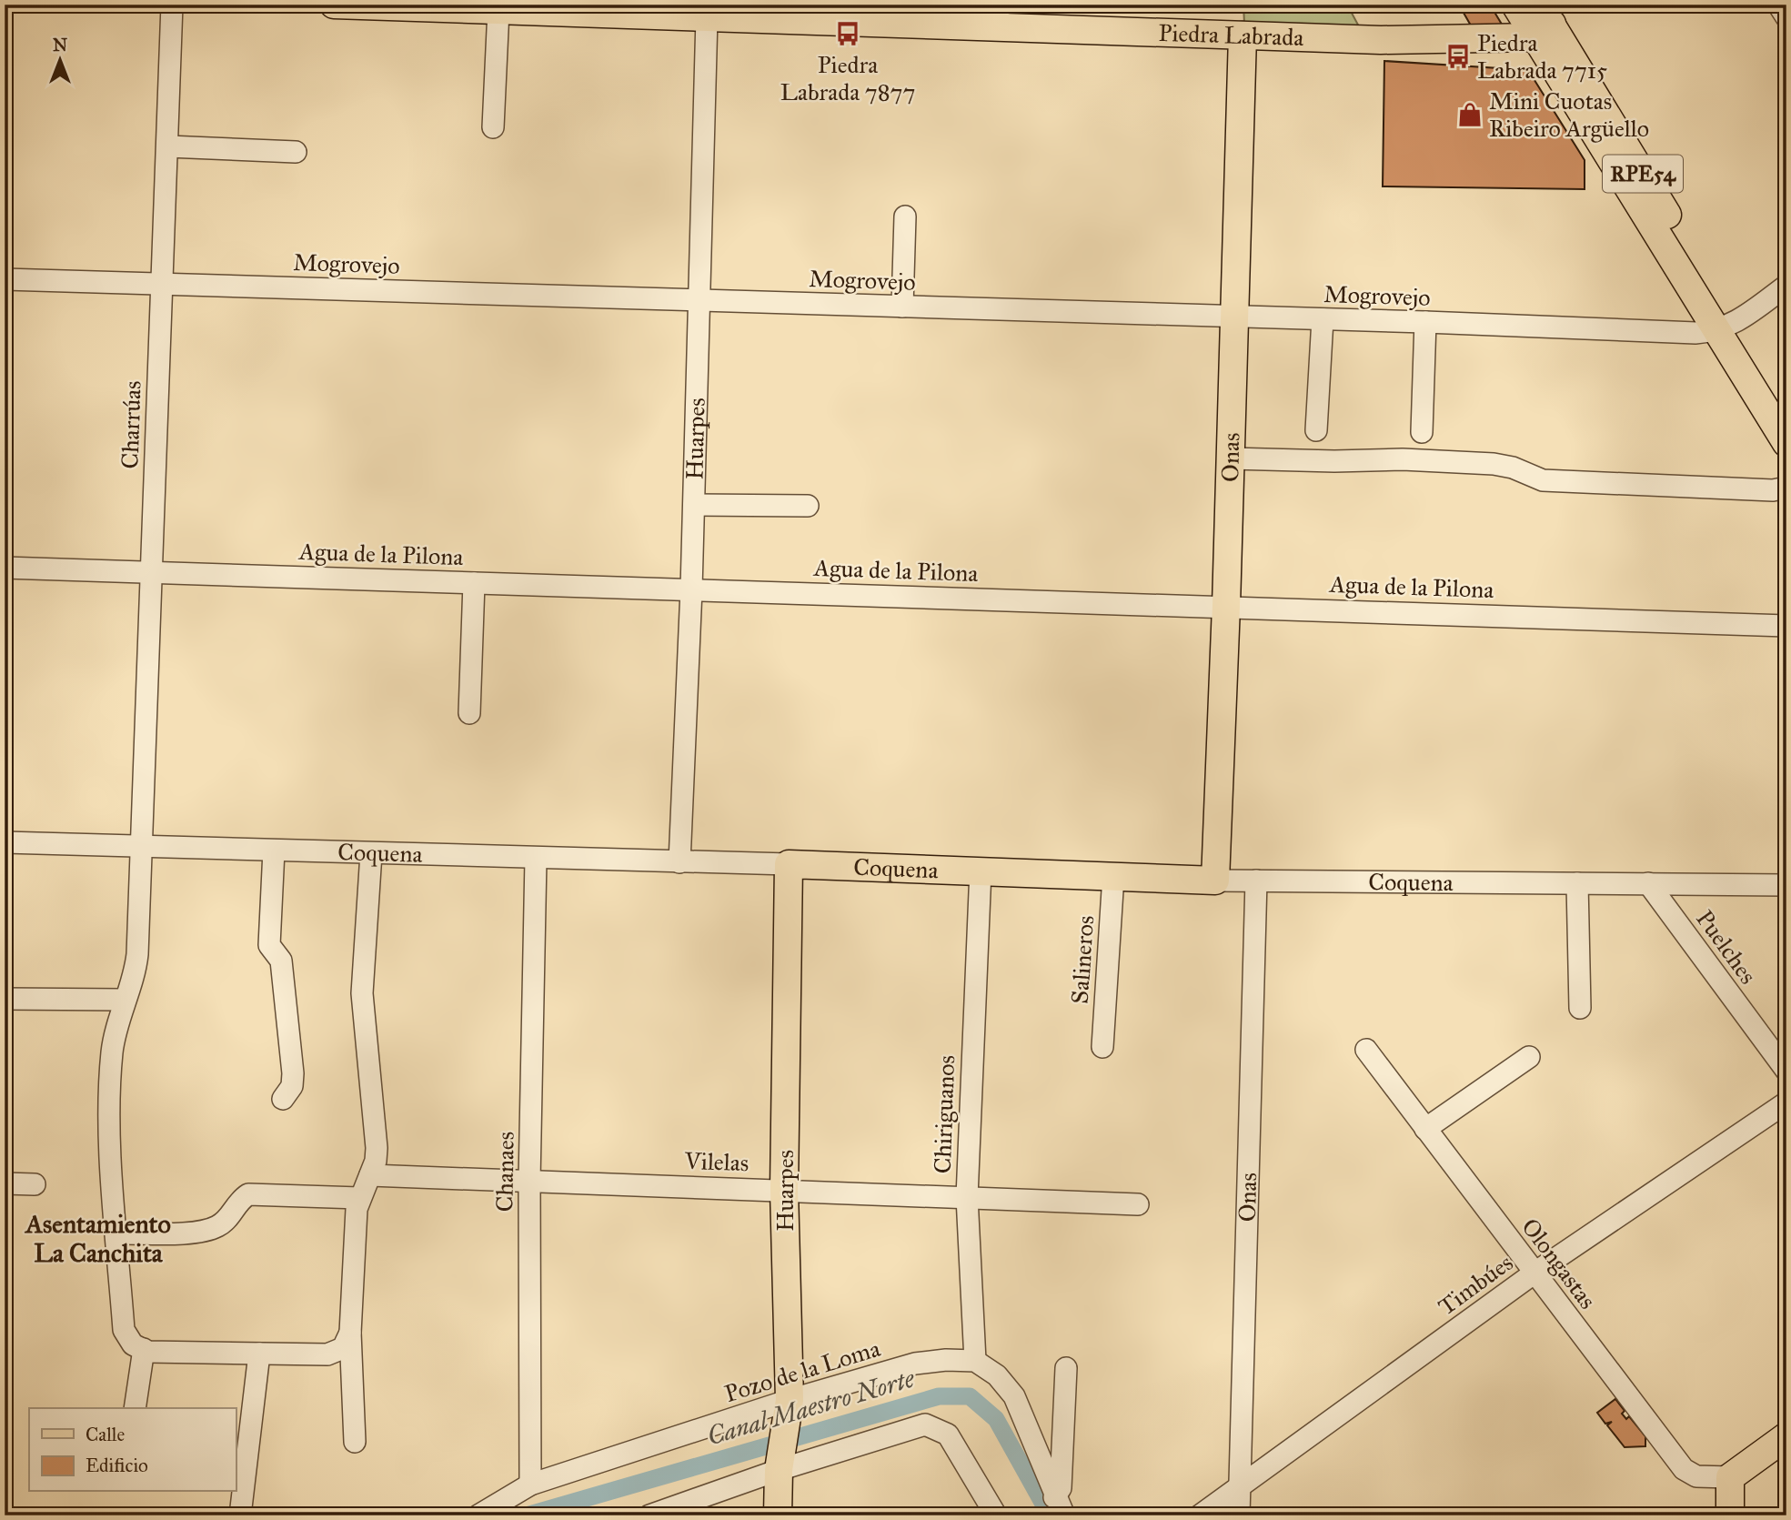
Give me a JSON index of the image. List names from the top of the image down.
{
  "streets": {
    "main road": [
      "Piedra Labrada",
      "RPE54",
      "Huarpes",
      "Onas",
      "Coquena"
    ],
    "street": [
      "Mogrovejo",
      "Charrúas",
      "Agua de la Pilona",
      "Puelches",
      "Salineros",
      "Chiriguanos",
      "Vilelas",
      "Chanaes",
      "Olongastas",
      "Timbúes",
      "Pozo de la Loma"
    ]
  },
  "crossings": [
    ["Piedra Labrada", "RPE54"],
    ["Piedra Labrada", "Huarpes"],
    ["Piedra Labrada", "Onas"],
    ["RPE54", "Mogrovejo"],
    ["Mogrovejo", "Charrúas"],
    ["Mogrovejo", "Huarpes"],
    ["Mogrovejo", "Onas"],
    ["Charrúas", "Agua de la Pilona"],
    ["Charrúas", "Coquena"],
    ["Huarpes", "Agua de la Pilona"],
    ["Huarpes", "Coquena"],
    ["Huarpes", "Vilelas"],
    ["Huarpes", "Pozo de la Loma"],
    ["Onas", "Agua de la Pilona"],
    ["Onas", "Coquena"],
    ["Onas", "Timbúes"],
    ["Coquena", "Puelches"],
    ["Coquena", "Salineros"],
    ["Coquena", "Chiriguanos"],
    ["Coquena", "Chanaes"],
    ["Chiriguanos", "Vilelas"],
    ["Chiriguanos", "Pozo de la Loma"],
    ["Vilelas", "Chanaes"],
    ["Chanaes", "Pozo de la Loma"],
    ["Olongastas", "Timbúes"]
  ],
  "districts": ["Asentamiento La Canchita"],
  "water": ["Canal Maestro Norte"],
  "places": {
    "bus stop": ["Piedra Labrada 7877", "Piedra Labrada 7715"],
    "shop": ["Mini Cuotas Ribeiro Argüello"]
  },
  "legend": ["Calle", "Edificio"],
  "north": "top"
}
